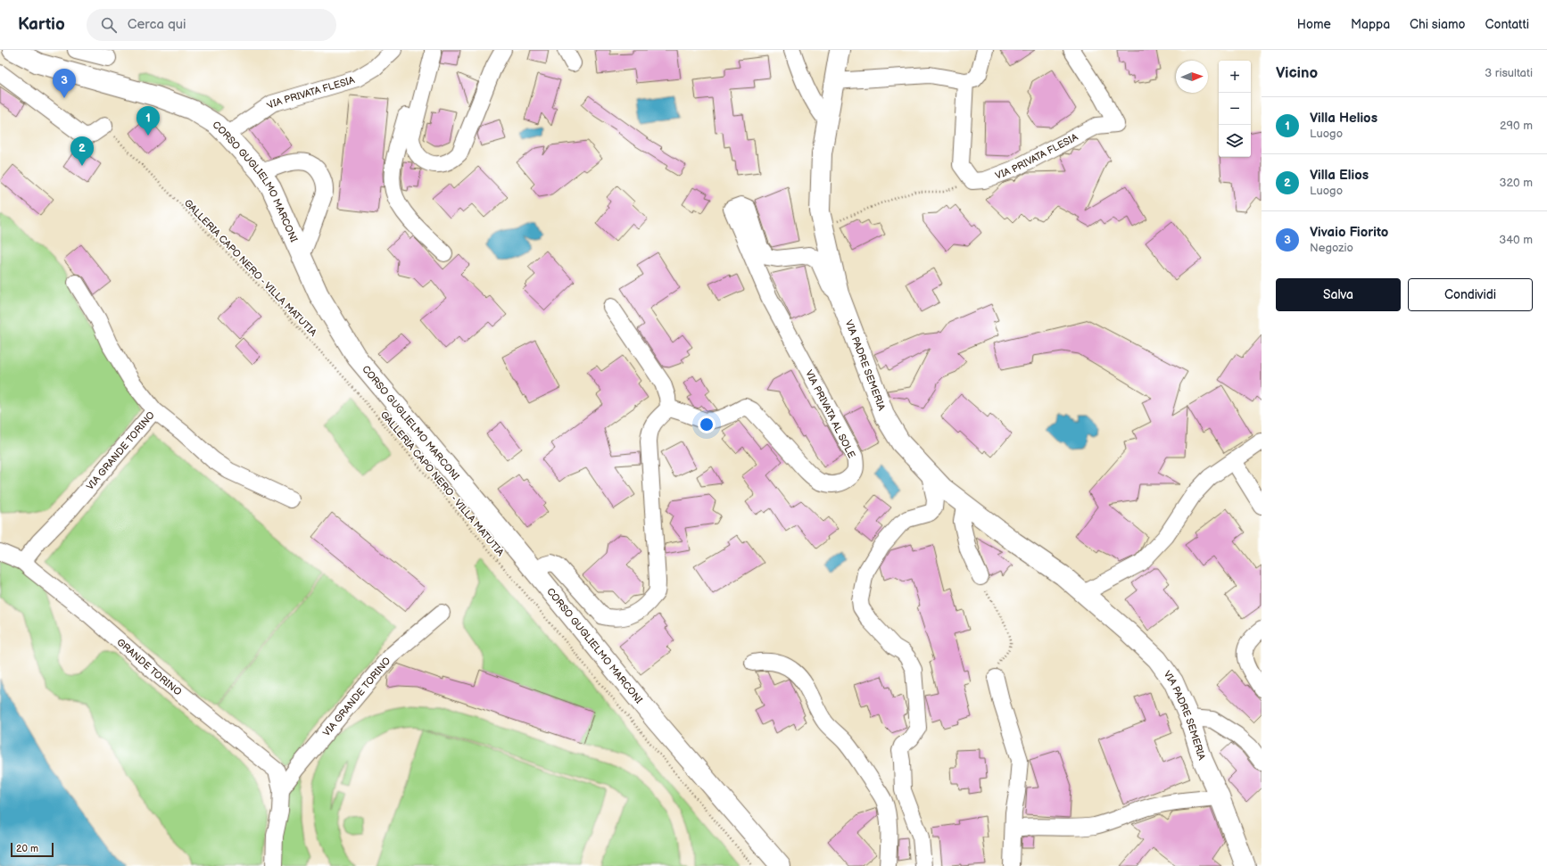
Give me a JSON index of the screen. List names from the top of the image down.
{
  "streets": {
    "main road": ["CORSO GUGLIELMO MARCONI", "VIA PADRE SEMERIA"],
    "street": [
      "VIA PRIVATA FLESIA",
      "VIA PRIVATA AL SOLE",
      "VIA GRANDE TORINO",
      "GRANDE TORINO"
    ],
    "path": ["GALLERIA CAPO NERO - VILLA MATUTIA"]
  },
  "crossings": [
    ["VIA PRIVATA FLESIA", "CORSO GUGLIELMO MARCONI"],
    ["VIA PADRE SEMERIA", "VIA PRIVATA AL SOLE"],
    ["VIA GRANDE TORINO", "GRANDE TORINO"]
  ],
  "scale_bar": "20 m",
  "north": "right",
  "page": {
    "header": "Kartio",
    "search": "Cerca qui",
    "nav": [
      "Home",
      "Mappa",
      "Chi siamo",
      "Contatti"
    ],
    "heading": ["Vicino", "3 risultati"],
    "map_buttons": ["+", "−"],
    "pins": ["3", "1", "2"],
    "list": [
      {
        "mark": "1",
        "name": "Villa Helios",
        "note": "Luogo",
        "value": "290 m"
      },
      {
        "mark": "2",
        "name": "Villa Elios",
        "note": "Luogo",
        "value": "320 m"
      },
      {
        "mark": "3",
        "name": "Vivaio Fiorito",
        "note": "Negozio",
        "value": "340 m"
      }
    ],
    "buttons": ["Salva", "Condividi"],
    "scale": "20 m"
  }
}
